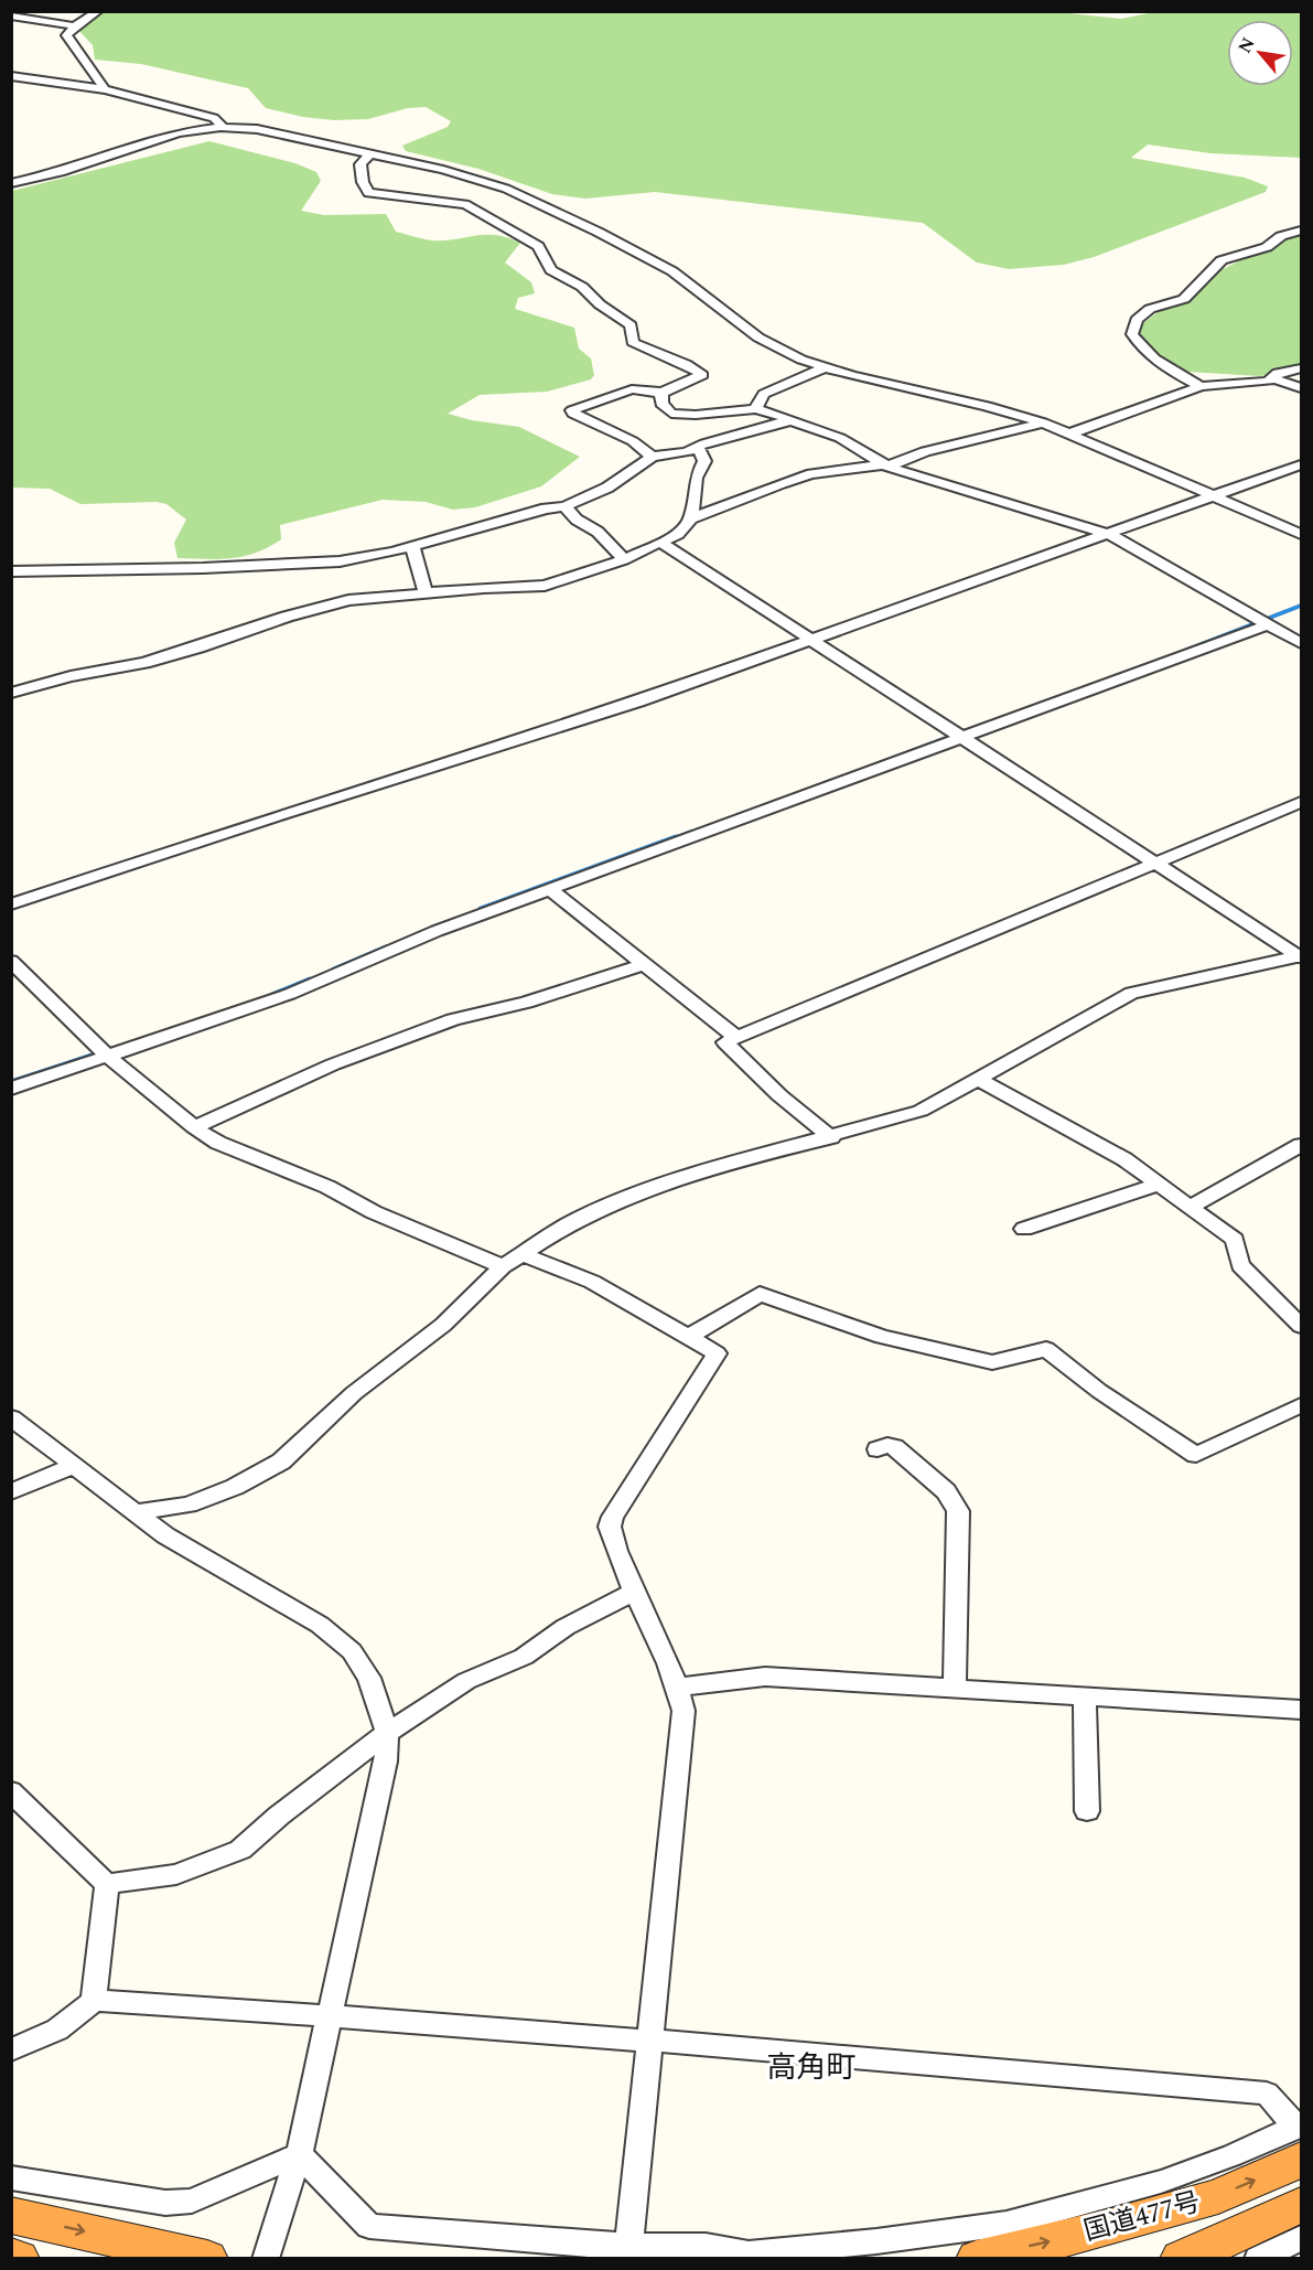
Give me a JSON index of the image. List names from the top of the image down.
{
  "streets": {
    "highway": ["国道477号"]
  },
  "districts": ["高角町"],
  "north": "top left"
}
